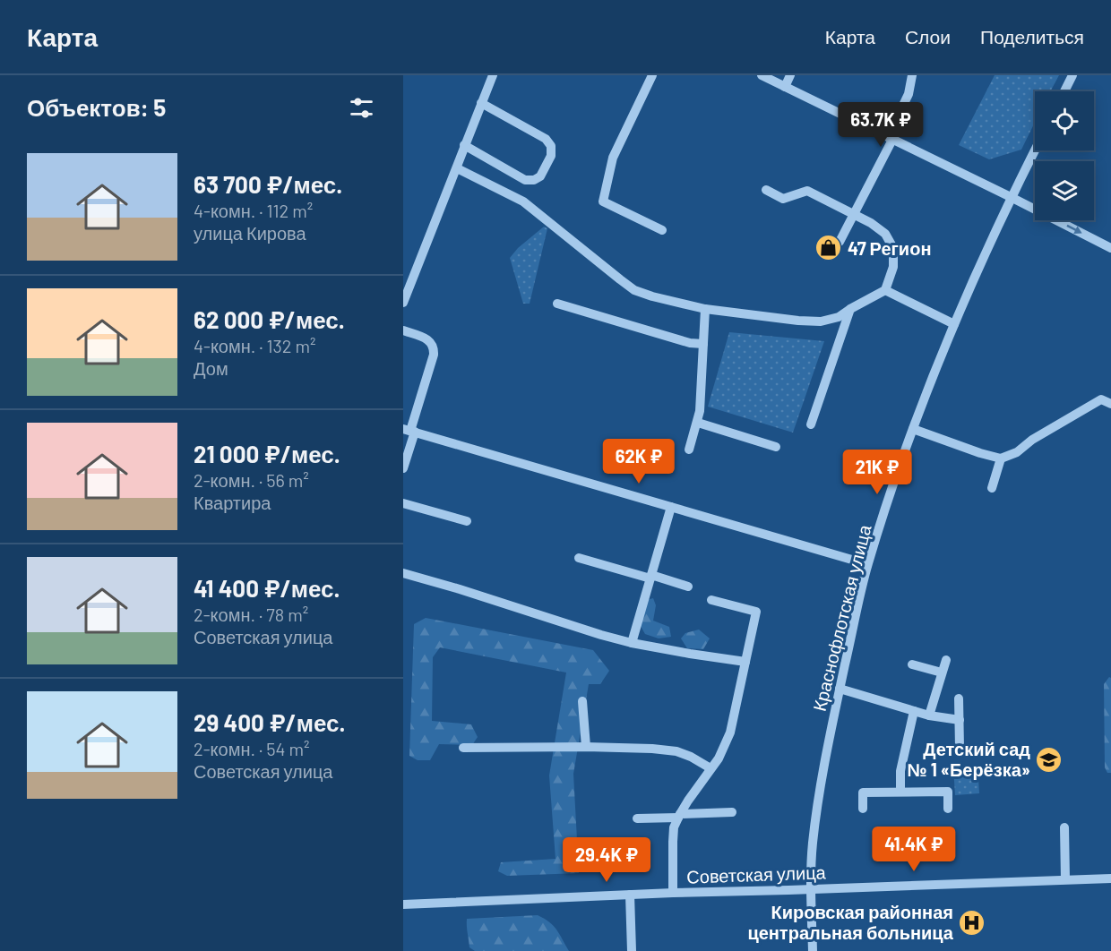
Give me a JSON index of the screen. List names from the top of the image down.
{
  "streets": {
    "street": ["Краснофлотская улица", "Советская улица"]
  },
  "crossings": [
    ["Краснофлотская улица", "Советская улица"]
  ],
  "places": {
    "shop": ["47 Регион"],
    "school or university": ["Детский сад № 1 «Берёзка»"],
    "hospital": ["Кировская районная центральная больница"]
  },
  "page": {
    "header": "Карта",
    "nav": ["Карта", "Слои", "Поделиться"],
    "heading": "Объектов: 5",
    "price": [
      "63.7K ₽",
      "62K ₽",
      "21K ₽",
      "41.4K ₽",
      "29.4K ₽"
    ],
    "list": [
      {
        "name": "63 700 ₽/мес.",
        "note": "4-комн. · 112 m² · улица Кирова"
      },
      {
        "name": "62 000 ₽/мес.",
        "note": "4-комн. · 132 m² · Дом"
      },
      {
        "name": "21 000 ₽/мес.",
        "note": "2-комн. · 56 m² · Квартира"
      },
      {
        "name": "41 400 ₽/мес.",
        "note": "2-комн. · 78 m² · Советская улица"
      },
      {
        "name": "29 400 ₽/мес.",
        "note": "2-комн. · 54 m² · Советская улица"
      }
    ]
  }
}
